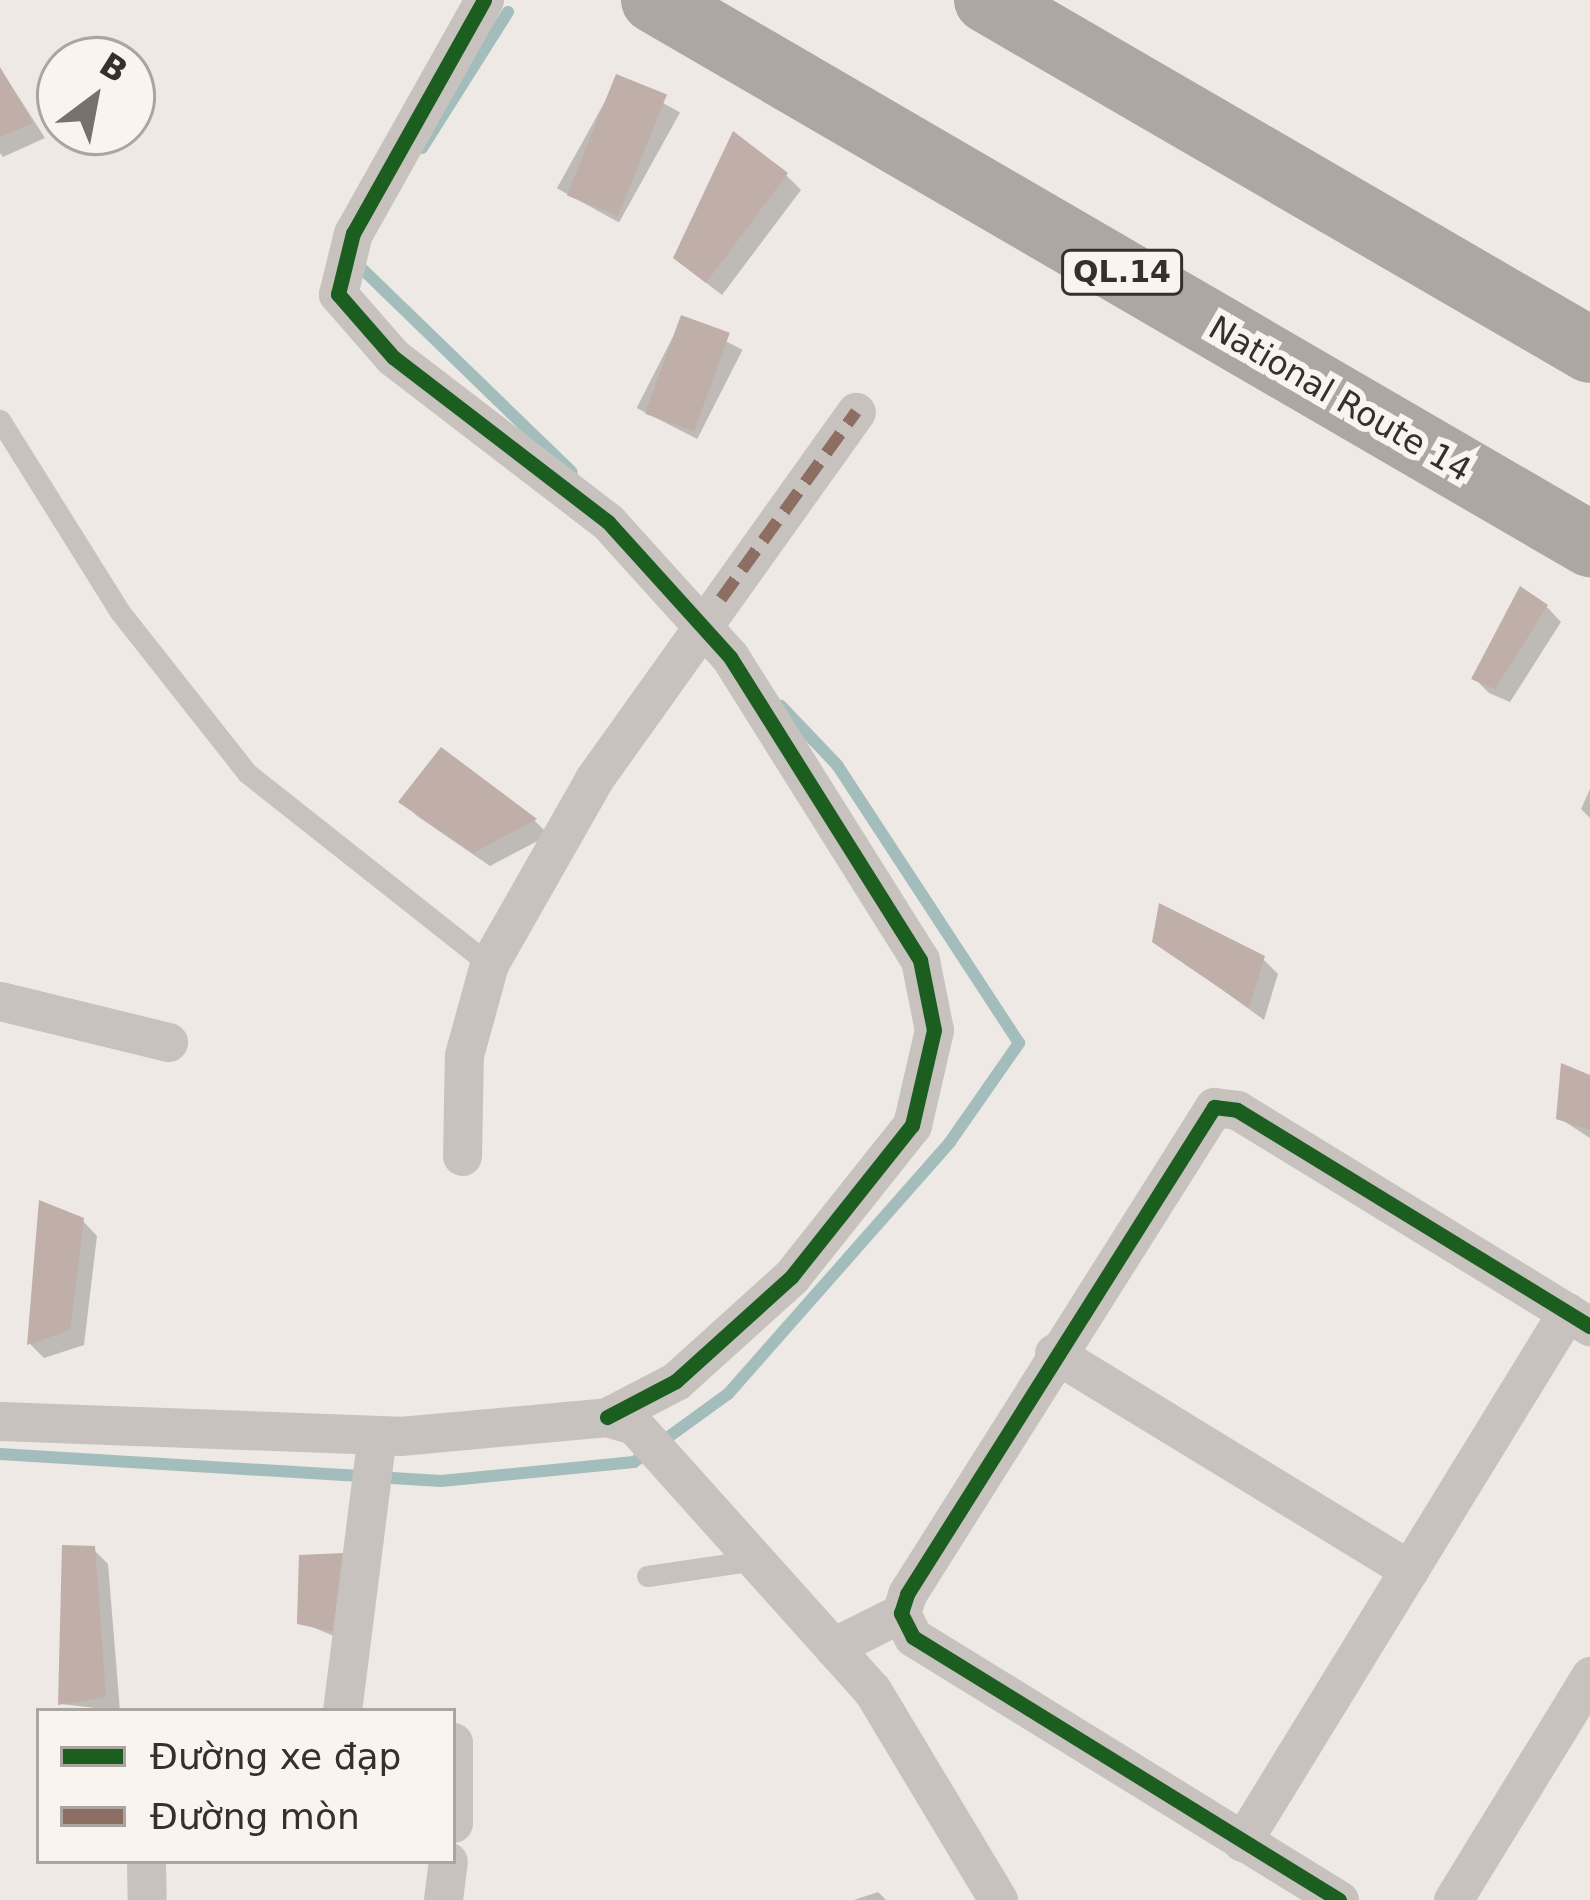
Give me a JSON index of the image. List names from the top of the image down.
{
  "streets": {
    "highway": ["QL.14", "National Route 14"]
  },
  "legend": ["Đường xe đạp", "Đường mòn"],
  "north": "top right"
}
